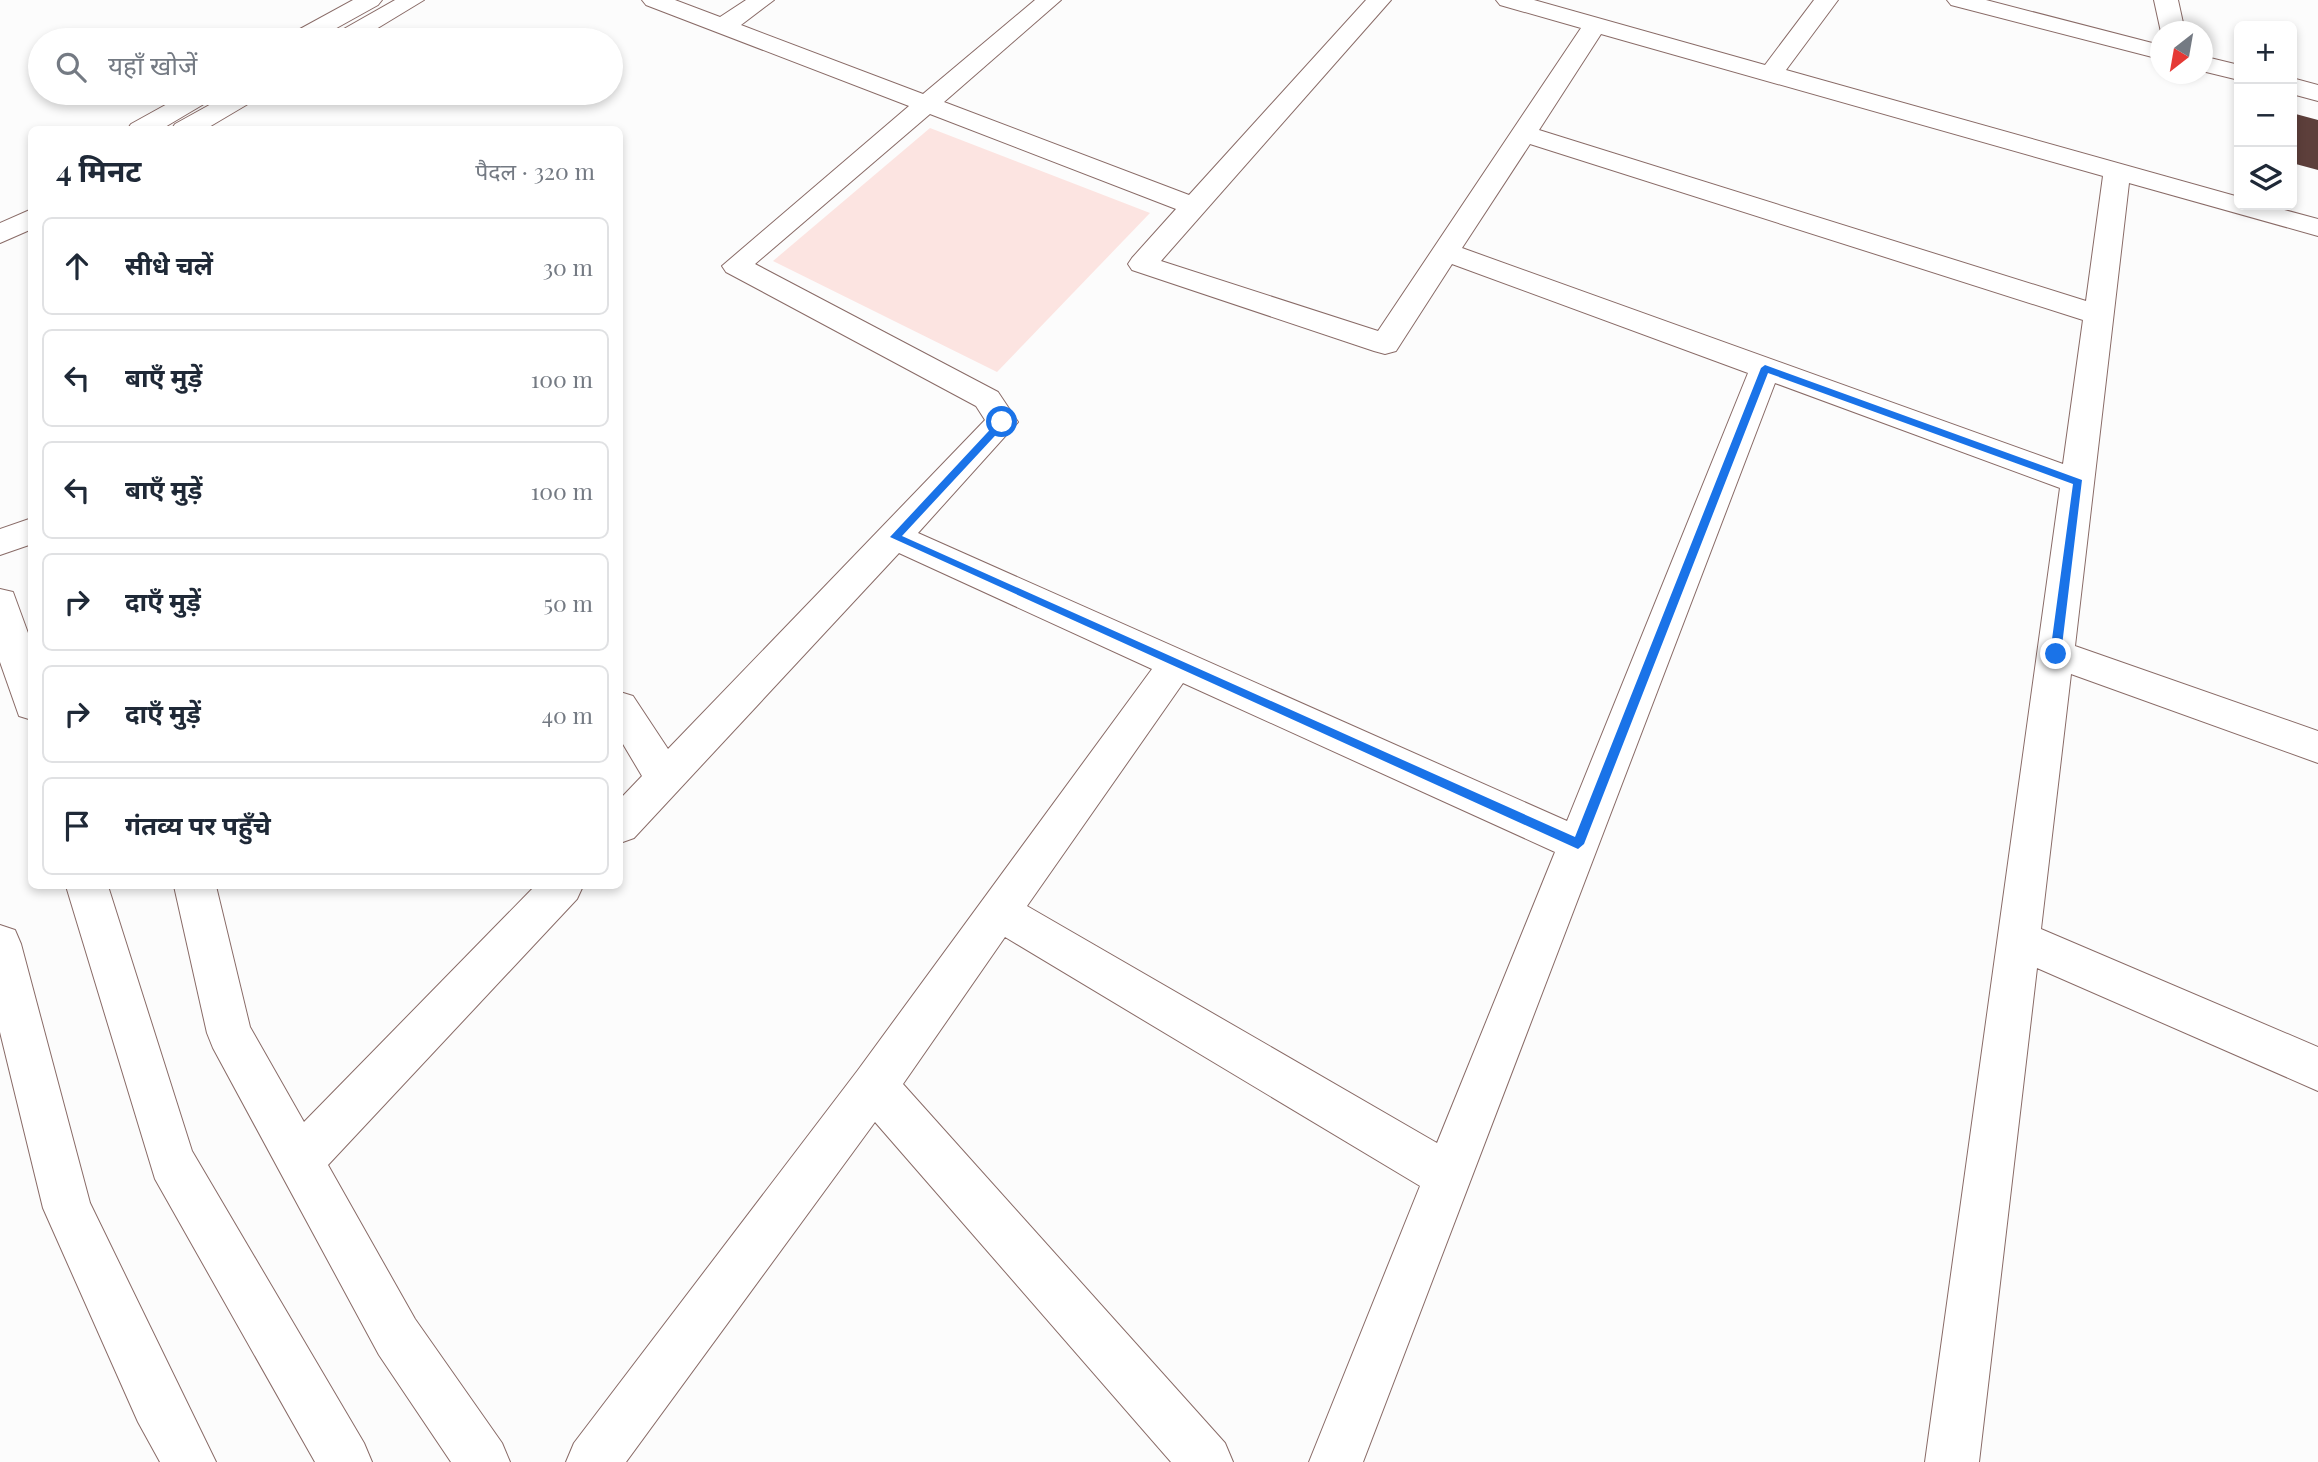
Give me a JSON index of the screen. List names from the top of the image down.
{
  "north": "bottom left",
  "page": {
    "map_buttons": ["+", "−"],
    "search": "यहाँ खोजें",
    "heading": ["4 मिनट", "पैदल · 320 m"],
    "list": [
      ["सीधे चलें", "30 m"],
      ["बाएँ मुड़ें", "100 m"],
      ["बाएँ मुड़ें", "100 m"],
      ["दाएँ मुड़ें", "50 m"],
      ["दाएँ मुड़ें", "40 m"],
      "गंतव्य पर पहुँचे"
    ]
  }
}
